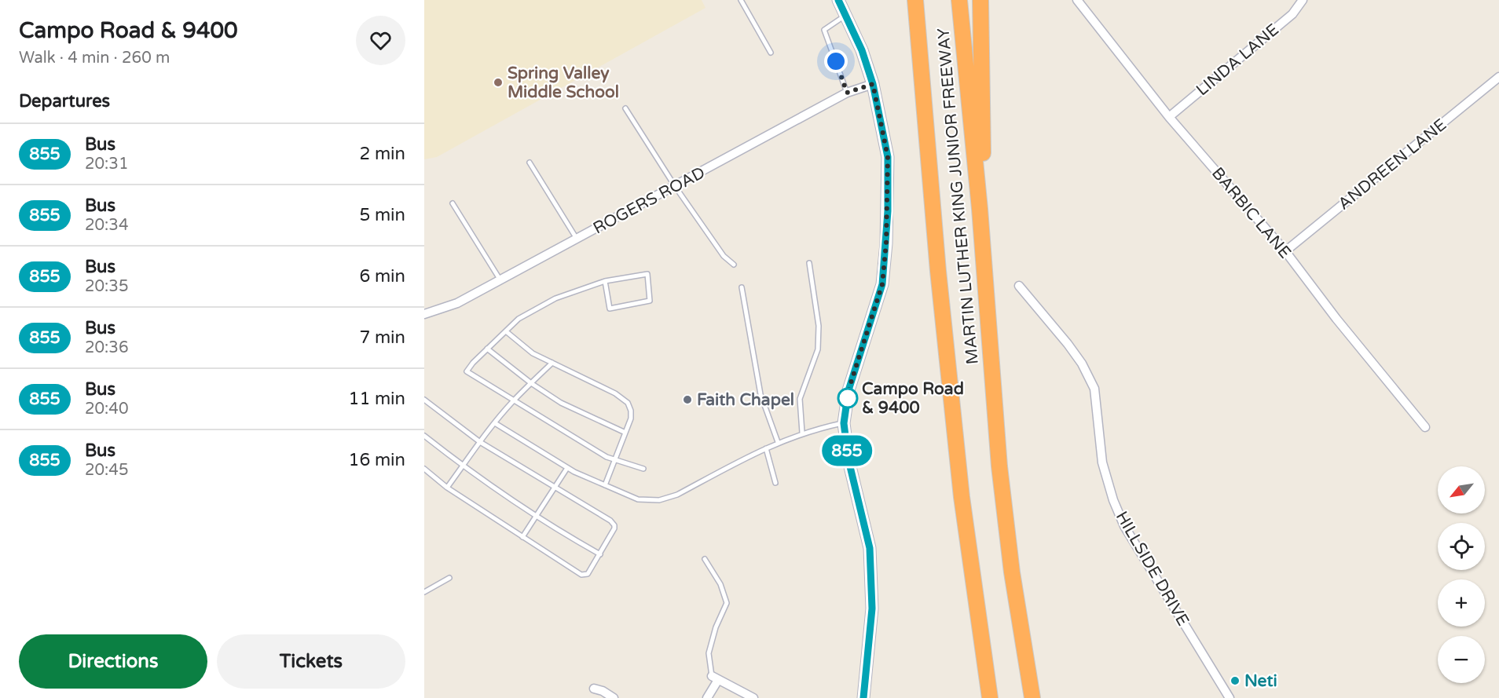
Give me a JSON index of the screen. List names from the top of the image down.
{
  "streets": {
    "highway": ["MARTIN LUTHER KING JUNIOR FREEWAY"],
    "street": [
      "LINDA LANE",
      "ANDREEN LANE",
      "ROGERS ROAD",
      "BARBIC LANE",
      "HILLSIDE DRIVE"
    ]
  },
  "crossings": [
    ["LINDA LANE", "BARBIC LANE"],
    ["ANDREEN LANE", "BARBIC LANE"]
  ],
  "places": [
    "Spring Valley Middle School",
    "Campo Road & 9400",
    "Faith Chapel",
    "Neti"
  ],
  "lines": ["bus line 855"],
  "north": "bottom left",
  "page": {
    "heading": [
      ["Campo Road & 9400", "Walk · 4 min · 260 m"],
      "Departures"
    ],
    "on_map": "855",
    "list": [
      {
        "mark": "855",
        "name": "Bus",
        "note": "20:31",
        "value": "2 min"
      },
      {
        "mark": "855",
        "name": "Bus",
        "note": "20:34",
        "value": "5 min"
      },
      {
        "mark": "855",
        "name": "Bus",
        "note": "20:35",
        "value": "6 min"
      },
      {
        "mark": "855",
        "name": "Bus",
        "note": "20:36",
        "value": "7 min"
      },
      {
        "mark": "855",
        "name": "Bus",
        "note": "20:40",
        "value": "11 min"
      },
      {
        "mark": "855",
        "name": "Bus",
        "note": "20:45",
        "value": "16 min"
      }
    ],
    "map_buttons": ["+", "−"],
    "buttons": ["Directions", "Tickets"]
  }
}
